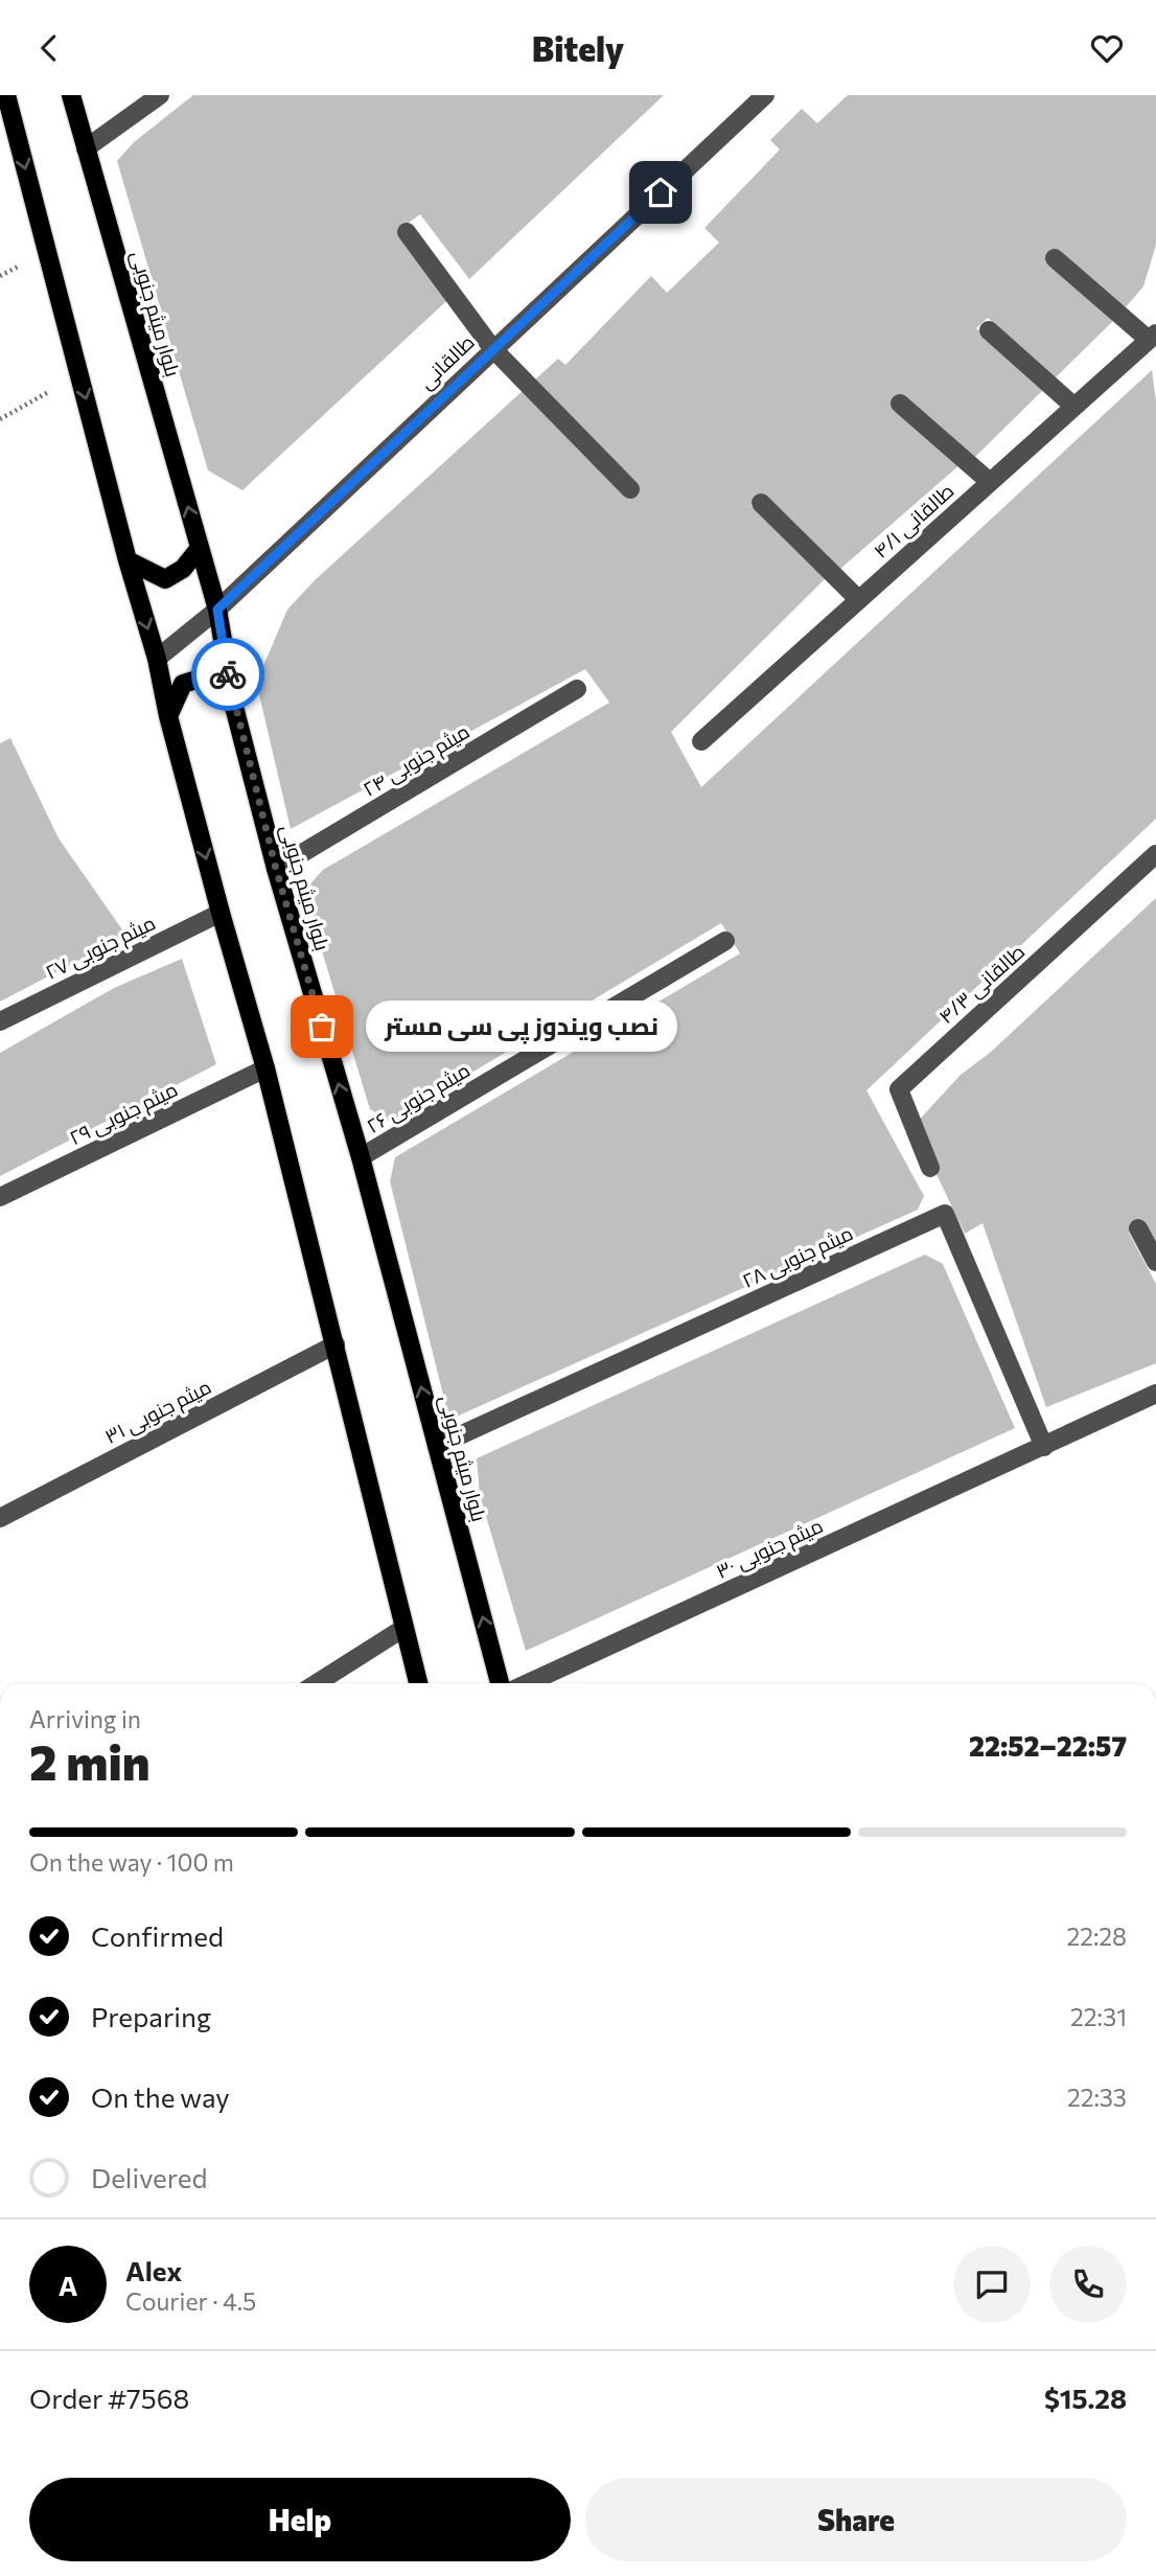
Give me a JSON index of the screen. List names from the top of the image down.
{
  "streets": {
    "main road": ["بلوار میثم جنوبی"],
    "street": [
      "طالقانی",
      "طالقانی ۴/۱",
      "میثم جنوبی ۲۴",
      "میثم جنوبی ۲۷",
      "طالقانی ۴/۳",
      "میثم جنوبی ۲۶",
      "میثم جنوبی ۲۹",
      "میثم جنوبی ۲۸",
      "میثم جنوبی ۳۱",
      "میثم جنوبی ۳۰"
    ]
  },
  "crossings": [
    ["بلوار میثم جنوبی", "طالقانی"],
    ["بلوار میثم جنوبی", "میثم جنوبی ۲۴"],
    ["بلوار میثم جنوبی", "میثم جنوبی ۲۶"],
    ["بلوار میثم جنوبی", "میثم جنوبی ۲۸"],
    ["میثم جنوبی ۲۸", "میثم جنوبی ۳۰"]
  ],
  "places": ["نصب ویندوز پی سی مستر"],
  "page": {
    "header": "Bitely",
    "bubble": "نصب ویندوز پی سی مستر",
    "heading": ["2 min", "Arriving in", "22:52–22:57"],
    "panel": [
      "Alex",
      "Courier · 4.5",
      "Order #7568",
      "$15.28"
    ],
    "bar": "On the way · 100 m",
    "list": [
      ["Confirmed", "22:28"],
      ["Preparing", "22:31"],
      ["On the way", "22:33"],
      "Delivered"
    ],
    "round": "A",
    "buttons": ["Help", "Share"]
  }
}
